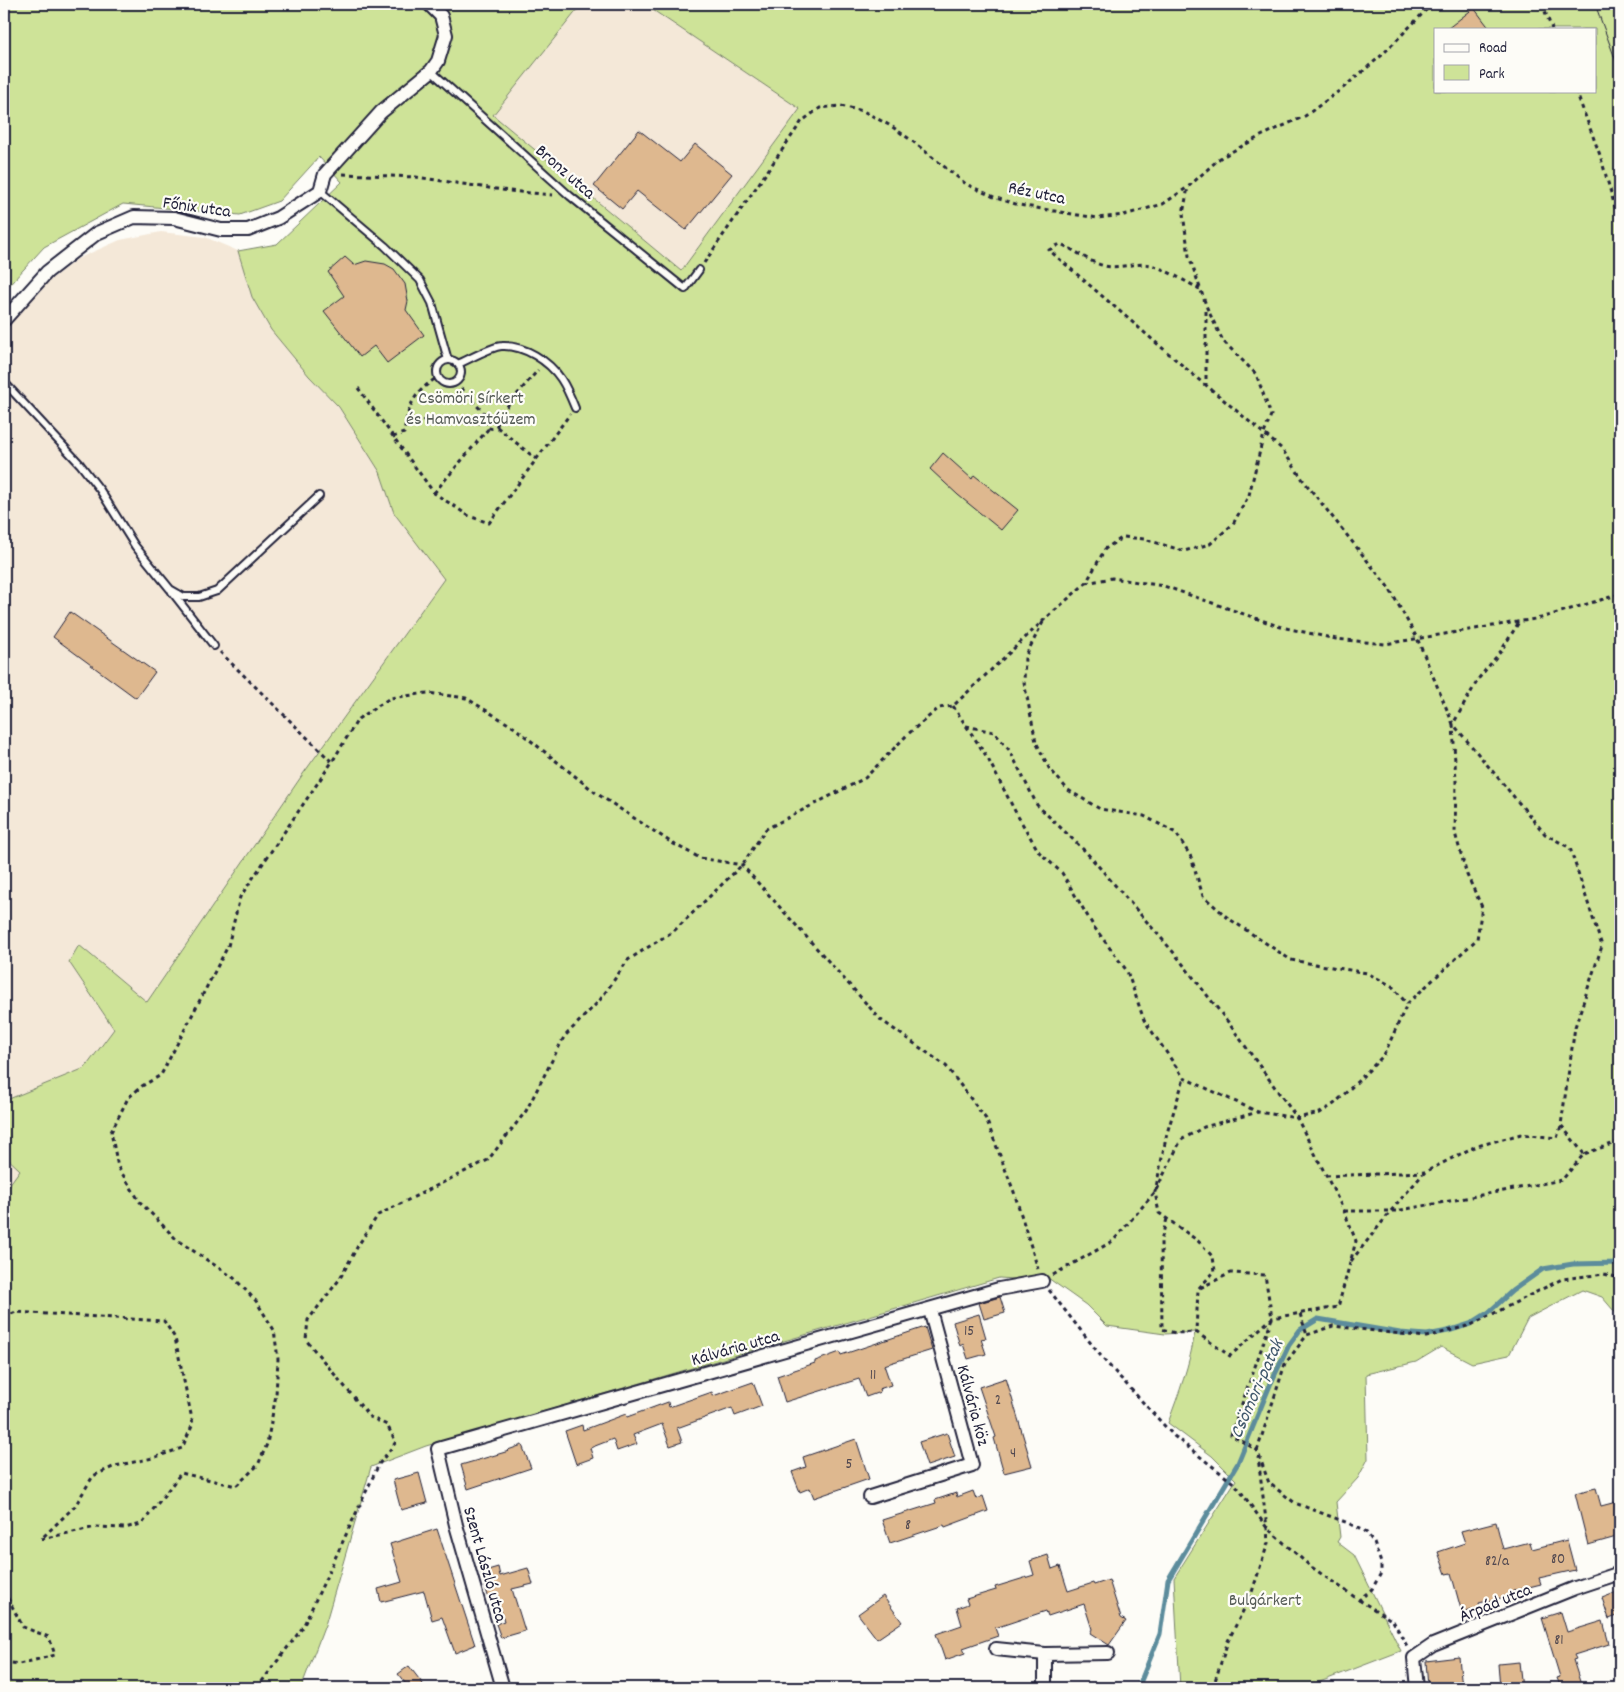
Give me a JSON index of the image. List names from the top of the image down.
{
  "streets": {
    "street": [
      "Főnix utca",
      "Kálvária utca",
      "Kálvária köz",
      "Szent László utca",
      "Árpád utca"
    ],
    "lane": ["Bronz utca"],
    "path": ["Réz utca"]
  },
  "crossings": [
    ["Bronz utca", "Réz utca"],
    ["Kálvária utca", "Kálvária köz"],
    ["Kálvária utca", "Szent László utca"]
  ],
  "water": ["Csömöri-patak"],
  "parks": ["Csömöri Sírkert és Hamvasztóüzem", "Bulgárkert"],
  "house_numbers": [
    "15",
    "11",
    "2",
    "4",
    "5",
    "8",
    "80",
    "82/a",
    "81"
  ],
  "legend": ["Road", "Park"]
}
